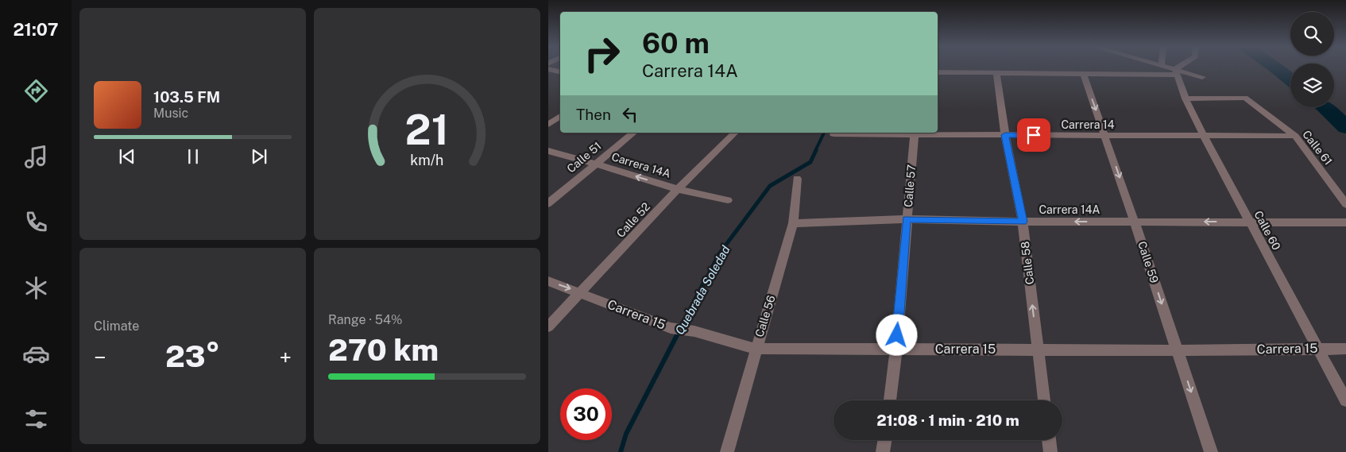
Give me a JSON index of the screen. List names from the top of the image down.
{
  "streets": {
    "street": [
      "Carrera 14",
      "Calle 61",
      "Calle 51",
      "Carrera 14A",
      "Calle 57",
      "Calle 52",
      "Calle 60",
      "Calle 59",
      "Calle 58",
      "Carrera 15",
      "Calle 56"
    ]
  },
  "crossings": [
    ["Carrera 14", "Calle 61"],
    ["Carrera 14", "Calle 57"],
    ["Carrera 14", "Calle 60"],
    ["Carrera 14", "Calle 59"],
    ["Carrera 14", "Calle 58"],
    ["Calle 61", "Calle 60"],
    ["Calle 51", "Carrera 14A"],
    ["Carrera 14A", "Calle 57"],
    ["Carrera 14A", "Calle 52"],
    ["Carrera 14A", "Calle 60"],
    ["Carrera 14A", "Calle 59"],
    ["Carrera 14A", "Calle 58"],
    ["Carrera 14A", "Calle 56"],
    ["Calle 57", "Carrera 15"],
    ["Calle 52", "Carrera 15"],
    ["Calle 60", "Carrera 15"],
    ["Calle 59", "Carrera 15"],
    ["Calle 58", "Carrera 15"],
    ["Carrera 15", "Calle 56"]
  ],
  "one_way": ["Carrera 14A", "Calle 59", "Calle 58"],
  "water": ["Quebrada Soledad"],
  "page": {
    "tabs": "21:07",
    "turn": ["60 m", "Carrera 14A"],
    "song": ["103.5 FM", "Music"],
    "then": "Then",
    "tile": [
      "Climate",
      ["Range · 54%", "270 km"]
    ],
    "heat": ["−", "23°", "+"],
    "limit": "30",
    "trip": "21:08 · 1 min · 210 m",
    "gauge": ["21", "km/h"]
  }
}
